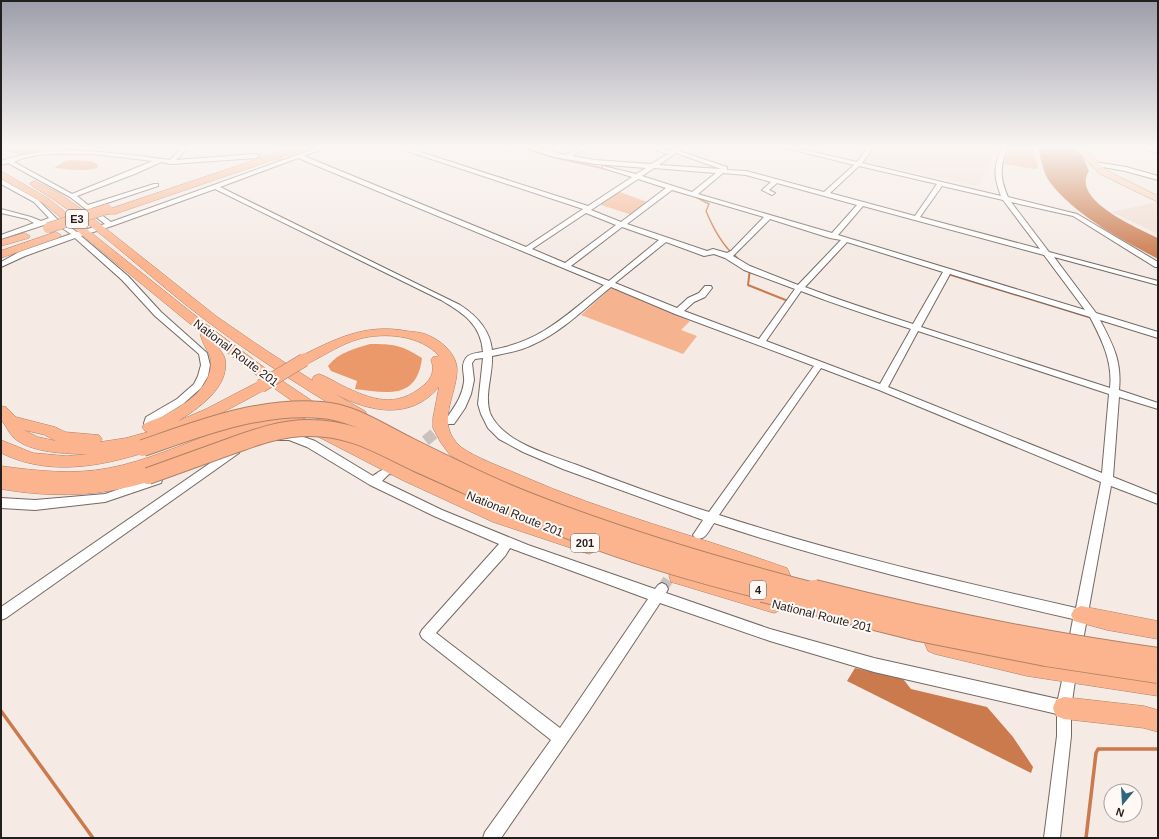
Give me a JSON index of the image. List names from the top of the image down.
{
  "streets": {
    "highway": [
      "E3",
      "National Route 201",
      "201",
      "4"
    ]
  },
  "north": "bottom"
}
